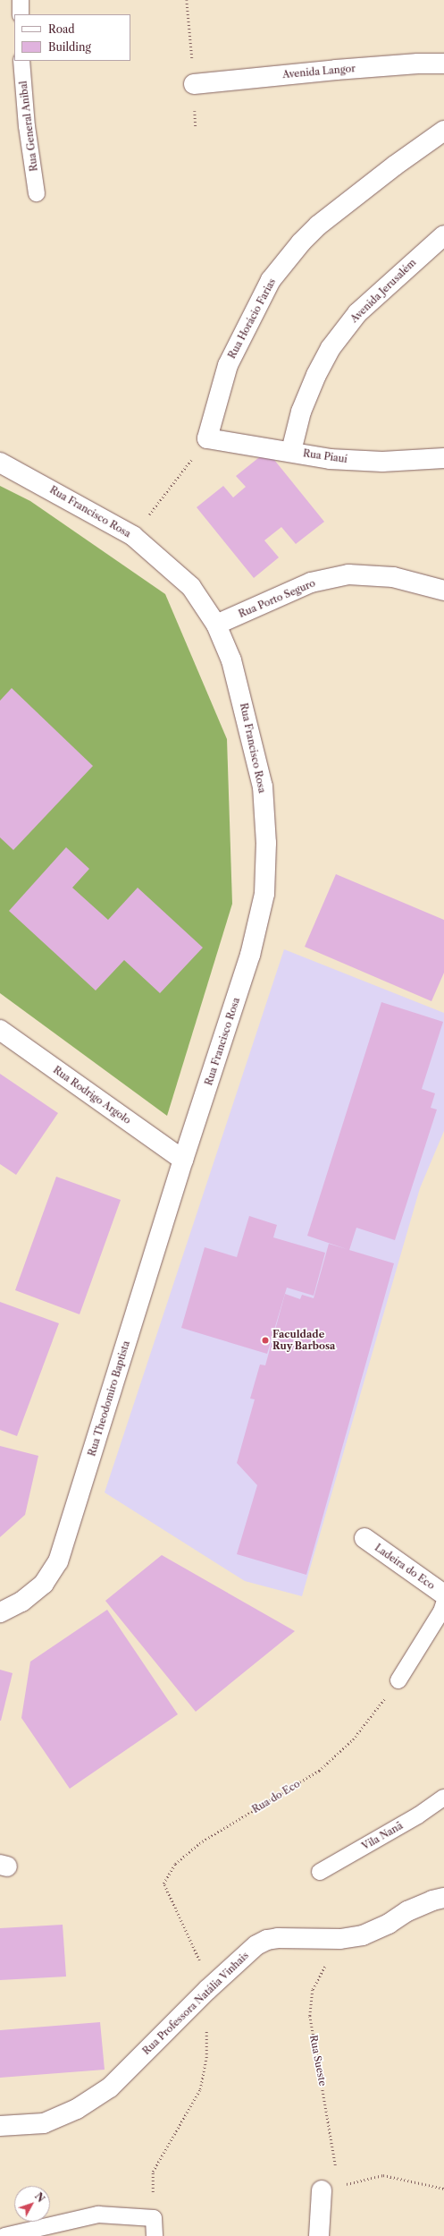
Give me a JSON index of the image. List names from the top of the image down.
{
  "streets": {
    "street": [
      "Avenida Langor",
      "Avenida Jerusalém",
      "Rua Horácio Farias",
      "Rua Piauí",
      "Rua Francisco Rosa",
      "Rua Porto Seguro",
      "Rua Rodrigo Argolo",
      "Rua Theodomiro Baptista",
      "Ladeira do Eco",
      "Rua Professora Natália Vinhais"
    ],
    "lane": ["Rua General Anibal", "Vila Nanã"],
    "path": ["Rua do Eco", "Rua Sueste"]
  },
  "crossings": [
    ["Avenida Jerusalém", "Rua Piauí"],
    ["Rua Horácio Farias", "Rua Piauí"],
    ["Rua Francisco Rosa", "Rua Porto Seguro"],
    ["Rua Francisco Rosa", "Rua Rodrigo Argolo"],
    ["Rua Francisco Rosa", "Rua Theodomiro Baptista"],
    ["Rua Rodrigo Argolo", "Rua Theodomiro Baptista"],
    ["Rua do Eco", "Rua Professora Natália Vinhais"],
    ["Rua Professora Natália Vinhais", "Rua Sueste"]
  ],
  "places": ["Faculdade Ruy Barbosa"],
  "legend": ["Road", "Building"],
  "north": "top right"
}
